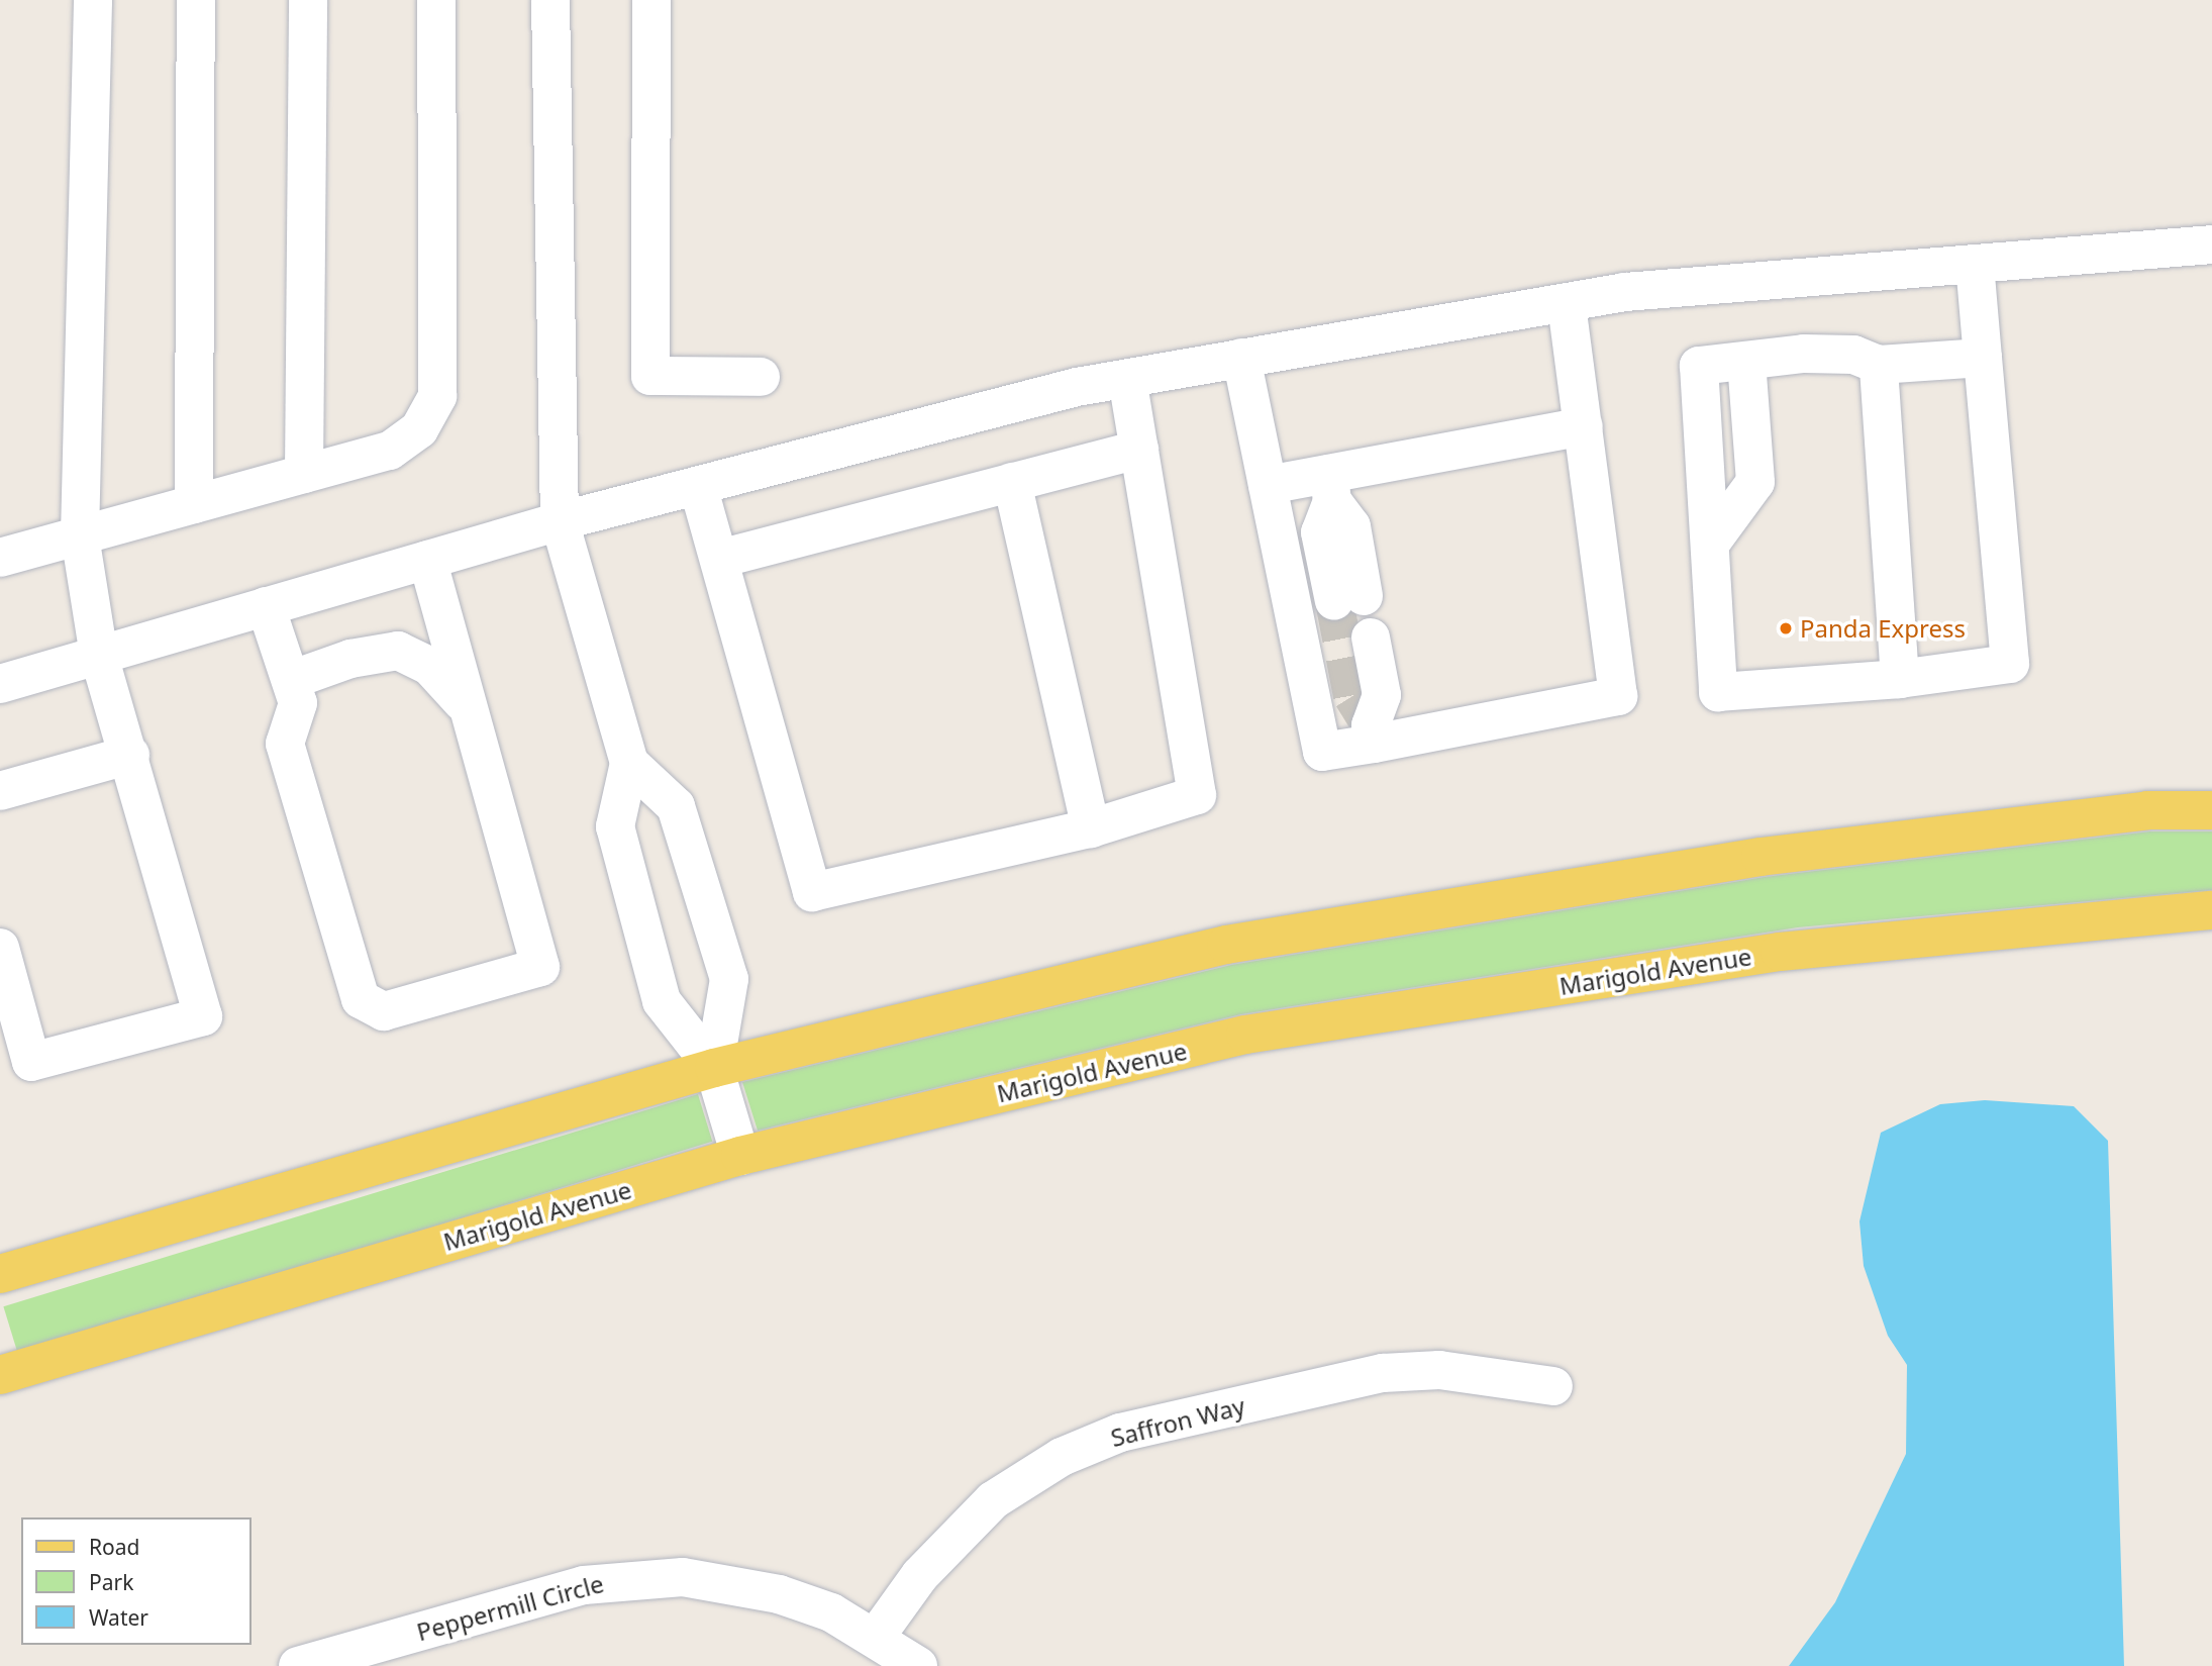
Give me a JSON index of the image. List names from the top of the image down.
{
  "streets": {
    "main road": ["Marigold Avenue"],
    "street": ["Saffron Way", "Peppermill Circle"]
  },
  "crossings": [
    ["Saffron Way", "Peppermill Circle"]
  ],
  "places": ["Panda Express"],
  "legend": ["Road", "Park", "Water"]
}
